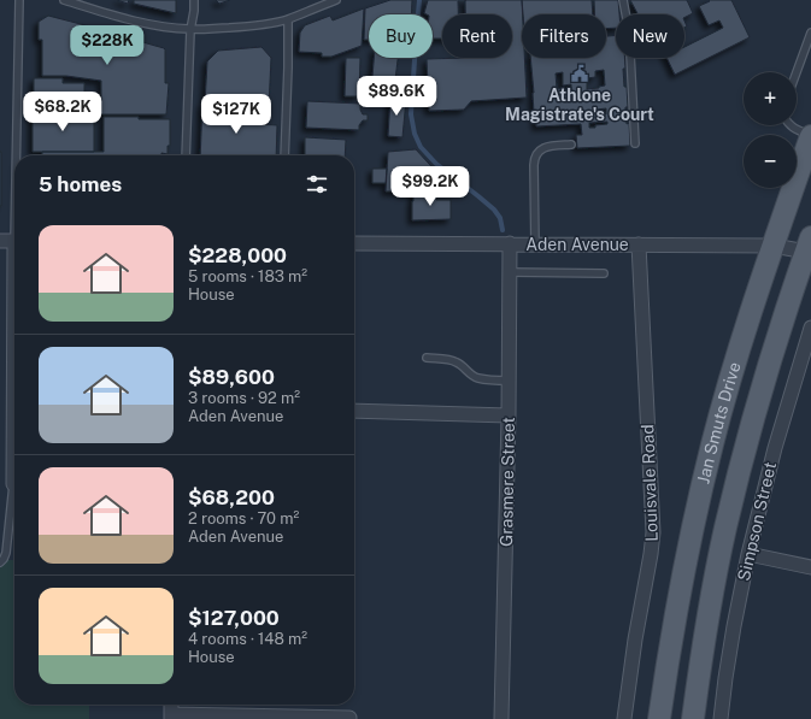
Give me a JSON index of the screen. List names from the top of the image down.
{
  "streets": {
    "main road": ["Jan Smuts Drive"],
    "street": [
      "Aden Avenue",
      "Grasmere Street",
      "Louisvale Road",
      "Simpson Street"
    ]
  },
  "crossings": [
    ["Aden Avenue", "Jan Smuts Drive"],
    ["Aden Avenue", "Grasmere Street"],
    ["Aden Avenue", "Louisvale Road"]
  ],
  "places": {
    "public building": ["Athlone Magistrate's Court"]
  },
  "page": {
    "chip": [
      "Buy",
      "Rent",
      "Filters",
      "New"
    ],
    "price": [
      "$228K",
      "$89.6K",
      "$68.2K",
      "$127K",
      "$99.2K"
    ],
    "map_buttons": ["+", "−"],
    "heading": "5 homes",
    "list": [
      {
        "name": "$228,000",
        "note": "5 rooms · 183 m² · House"
      },
      {
        "name": "$89,600",
        "note": "3 rooms · 92 m² · Aden Avenue"
      },
      {
        "name": "$68,200",
        "note": "2 rooms · 70 m² · Aden Avenue"
      },
      {
        "name": "$127,000",
        "note": "4 rooms · 148 m² · House"
      }
    ]
  }
}
